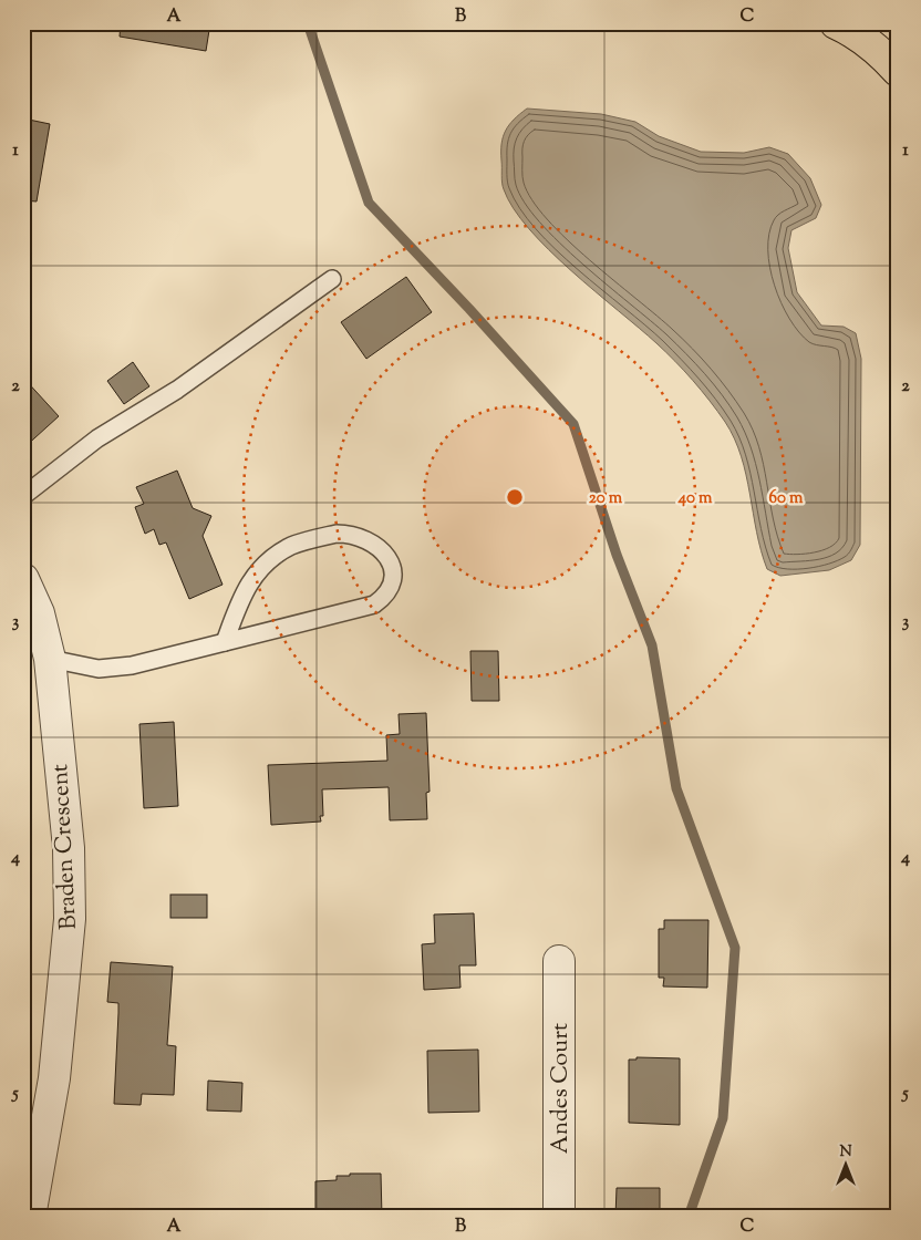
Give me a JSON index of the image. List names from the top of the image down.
{
  "streets": {
    "street": ["Braden Crescent", "Andes Court"]
  },
  "north": "top",
  "grid": {
    "columns": ["A", "B", "C"],
    "rows": [
      "1",
      "2",
      "3",
      "4",
      "5"
    ]
  },
  "rings": ["20 m", "40 m", "60 m"]
}
